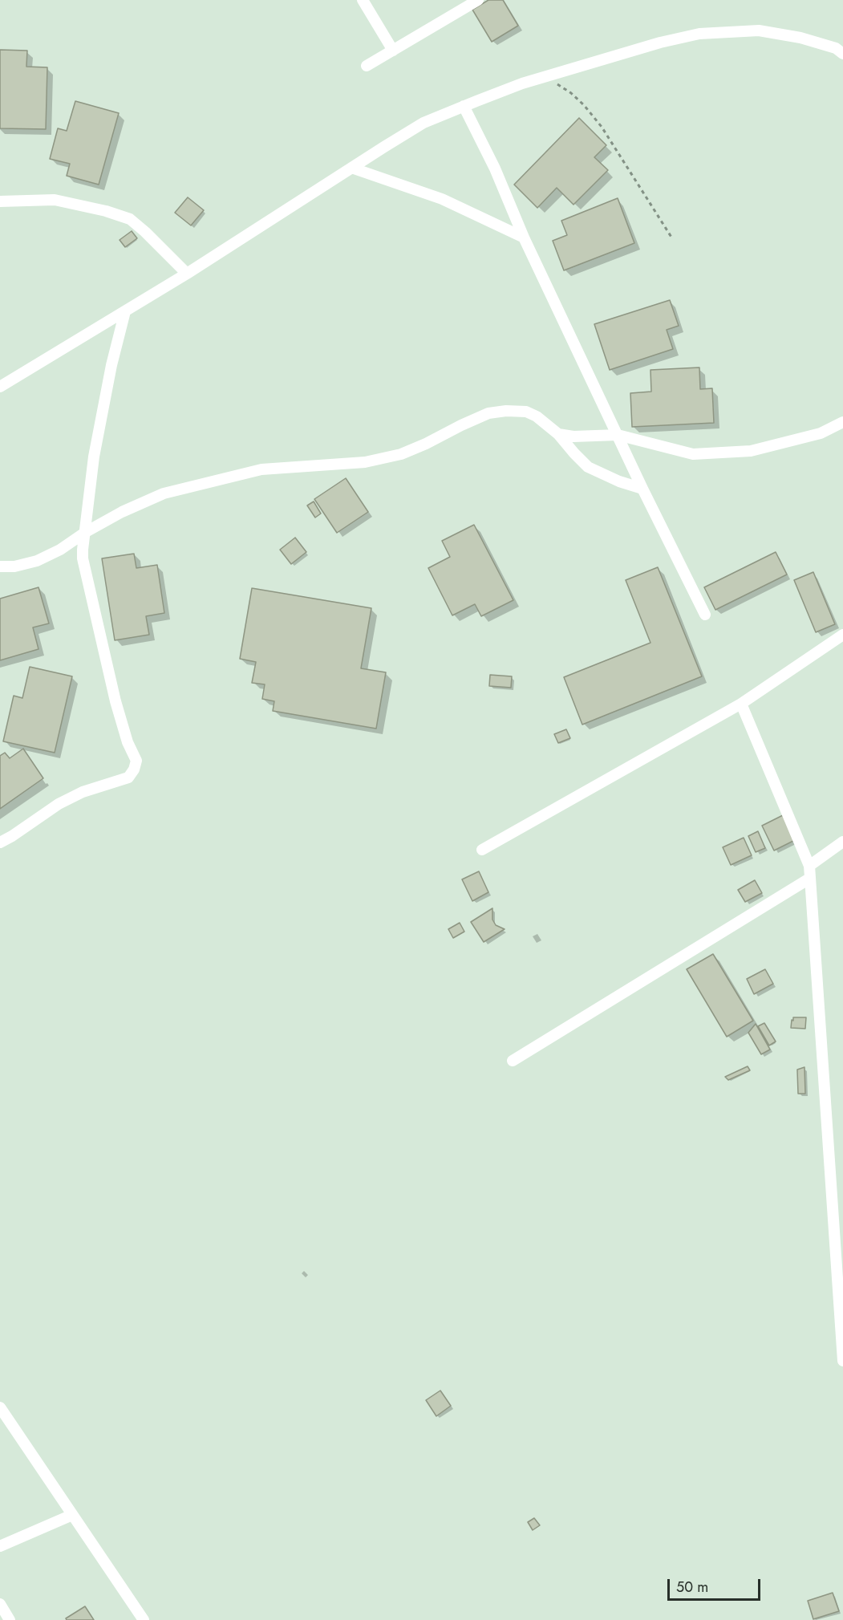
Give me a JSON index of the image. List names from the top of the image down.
{
  "scale_bar": "50 m"
}
